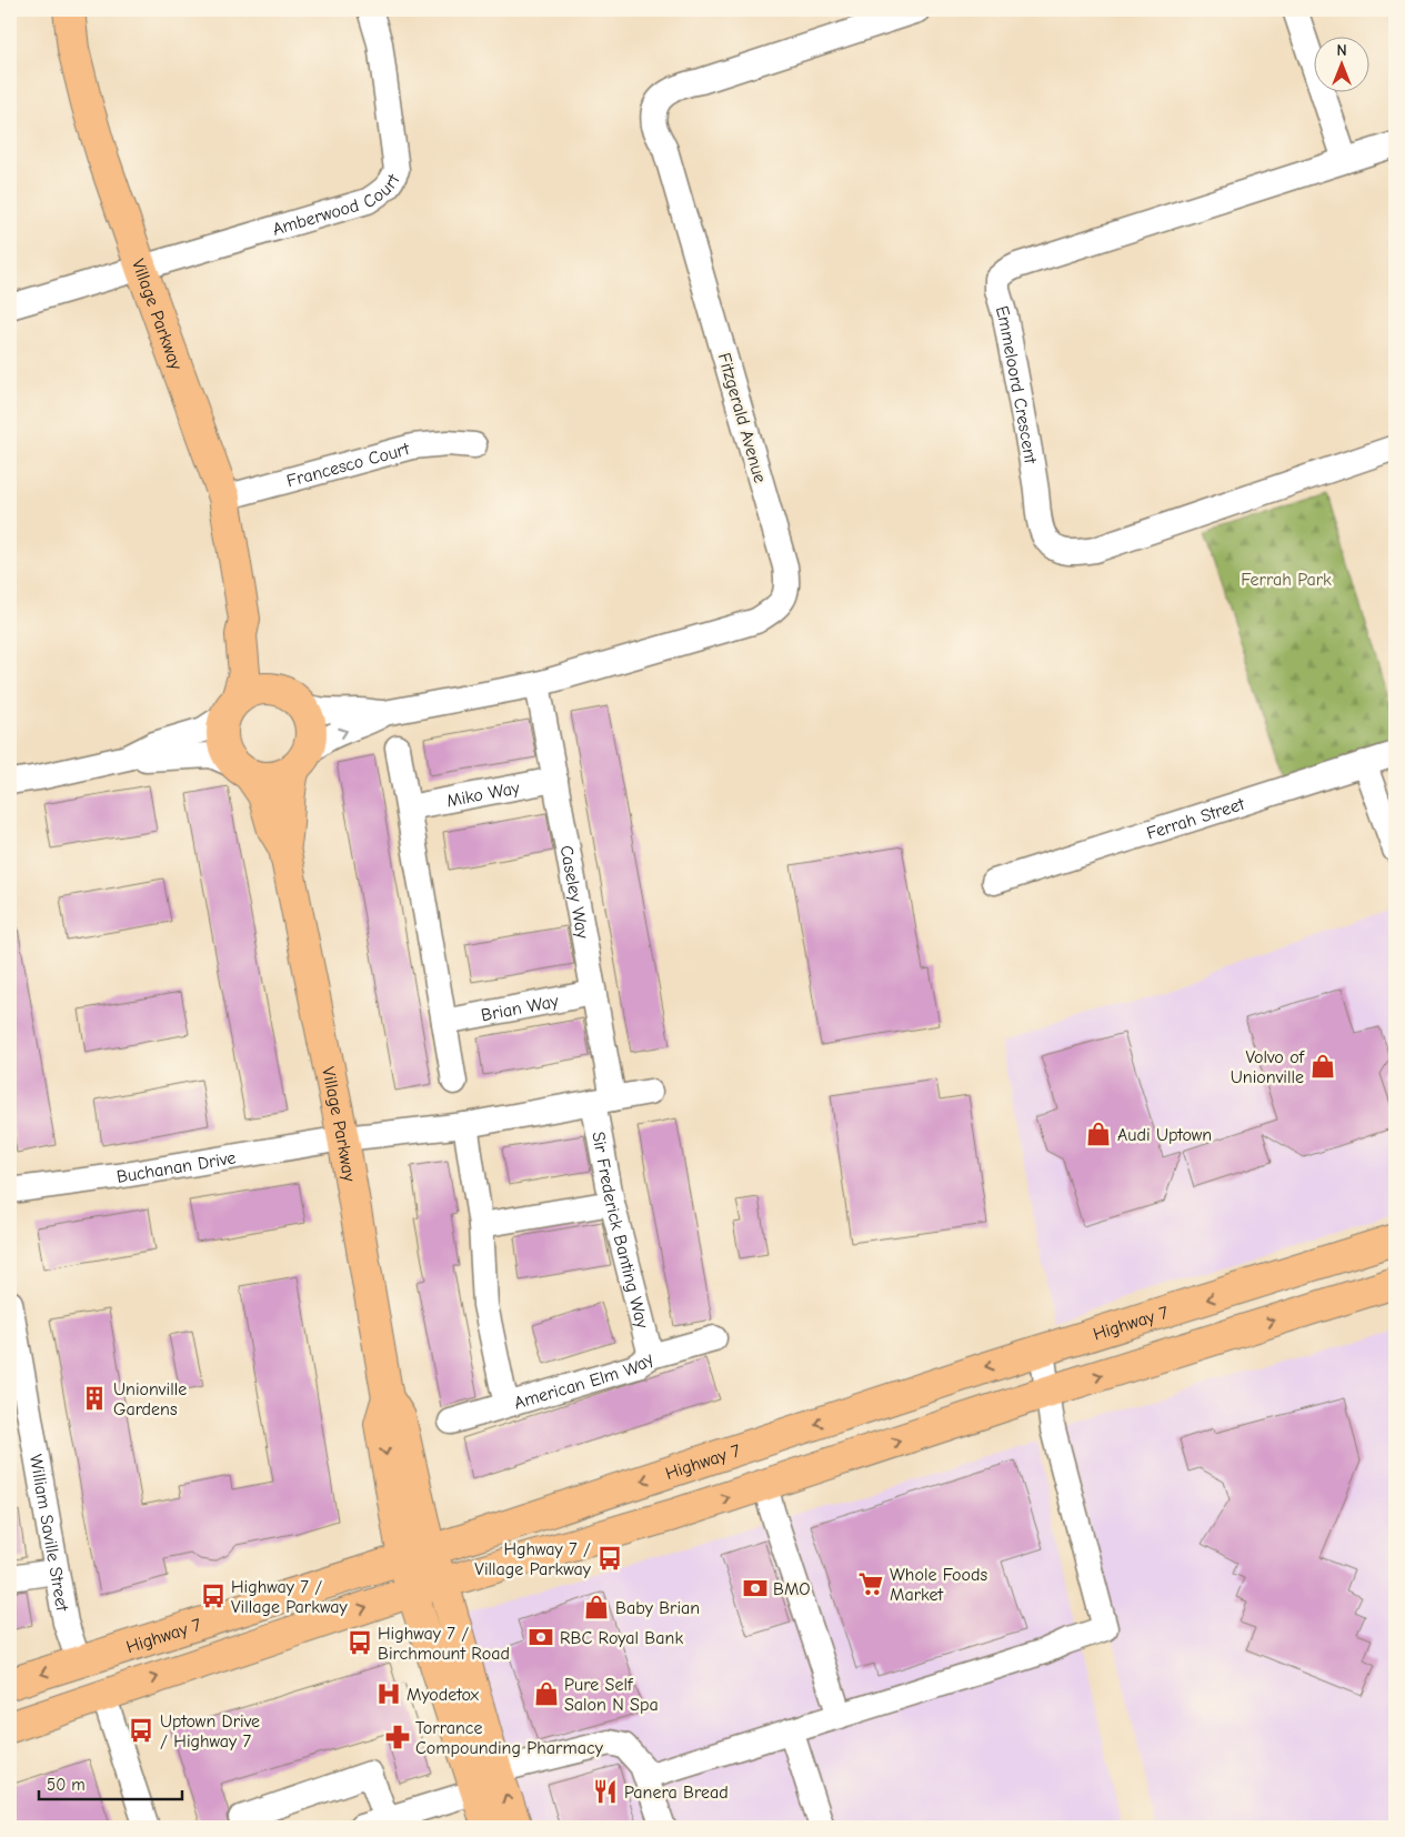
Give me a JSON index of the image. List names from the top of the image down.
{
  "streets": {
    "main road": ["Village Parkway", "Highway 7"],
    "street": [
      "Amberwood Court",
      "Emmeloord Crescent",
      "Fitzgerald Avenue",
      "Francesco Court",
      "Miko Way",
      "Ferrah Street",
      "Caseley Way",
      "Brian Way",
      "Buchanan Drive",
      "Sir Frederick Banting Way",
      "American Elm Way",
      "William Saville Street"
    ]
  },
  "crossings": [
    ["Amberwood Court", "Village Parkway"],
    ["Village Parkway", "Fitzgerald Avenue"],
    ["Village Parkway", "Francesco Court"],
    ["Village Parkway", "Buchanan Drive"],
    ["Village Parkway", "Highway 7"],
    ["Fitzgerald Avenue", "Caseley Way"],
    ["Miko Way", "Caseley Way"],
    ["Caseley Way", "Brian Way"],
    ["Caseley Way", "Buchanan Drive"],
    ["Caseley Way", "Sir Frederick Banting Way"],
    ["Buchanan Drive", "Sir Frederick Banting Way"],
    ["Sir Frederick Banting Way", "American Elm Way"],
    ["Highway 7", "William Saville Street"]
  ],
  "parks": ["Ferrah Park"],
  "places": {
    "shop": [
      "Volvo of Unionville",
      "Audi Uptown",
      "Baby Brian",
      "Pure Self Salon N Spa"
    ],
    "building": ["Unionville Gardens"],
    "bus stop": [
      "Hghway 7 / Village Parkway",
      "Highway 7 / Village Parkway",
      "Highway 7 / Birchmount Road",
      "Uptown Drive / Highway 7"
    ],
    "supermarket": ["Whole Foods Market"],
    "bank": ["BMO", "RBC Royal Bank"],
    "hospital": ["Myodetox"],
    "pharmacy": ["Torrance Compounding Pharmacy"],
    "restaurant": ["Panera Bread"]
  },
  "scale_bar": "50 m",
  "north": "top"
}
